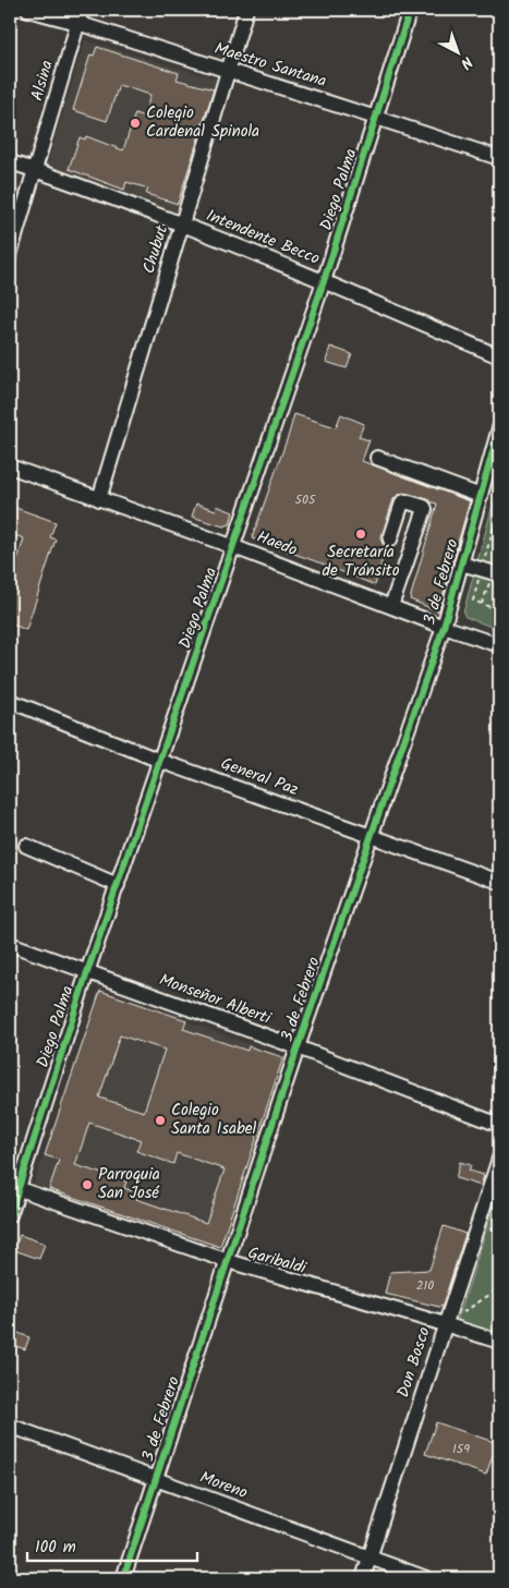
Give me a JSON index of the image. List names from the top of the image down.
{
  "streets": {
    "street": [
      "Maestro Santana",
      "Alsina",
      "Diego Palma",
      "Intendente Becco",
      "Chubut",
      "Haedo",
      "3 de Febrero",
      "General Paz",
      "Monseñor Alberti",
      "Garibaldi",
      "Don Bosco",
      "Moreno"
    ]
  },
  "crossings": [
    ["Maestro Santana", "Alsina"],
    ["Maestro Santana", "Diego Palma"],
    ["Maestro Santana", "Chubut"],
    ["Alsina", "Intendente Becco"],
    ["Diego Palma", "Intendente Becco"],
    ["Diego Palma", "Haedo"],
    ["Diego Palma", "General Paz"],
    ["Diego Palma", "Monseñor Alberti"],
    ["Diego Palma", "Garibaldi"],
    ["Intendente Becco", "Chubut"],
    ["Chubut", "Haedo"],
    ["Haedo", "3 de Febrero"],
    ["3 de Febrero", "General Paz"],
    ["3 de Febrero", "Monseñor Alberti"],
    ["3 de Febrero", "Garibaldi"],
    ["3 de Febrero", "Moreno"],
    ["Garibaldi", "Don Bosco"],
    ["Don Bosco", "Moreno"]
  ],
  "places": [
    "Colegio Cardenal Spinola",
    "Secretaría de Tránsito",
    "Colegio Santa Isabel",
    "Parroquia San José"
  ],
  "house_numbers": ["505", "210", "159"],
  "scale_bar": "100 m",
  "north": "bottom right"
}
